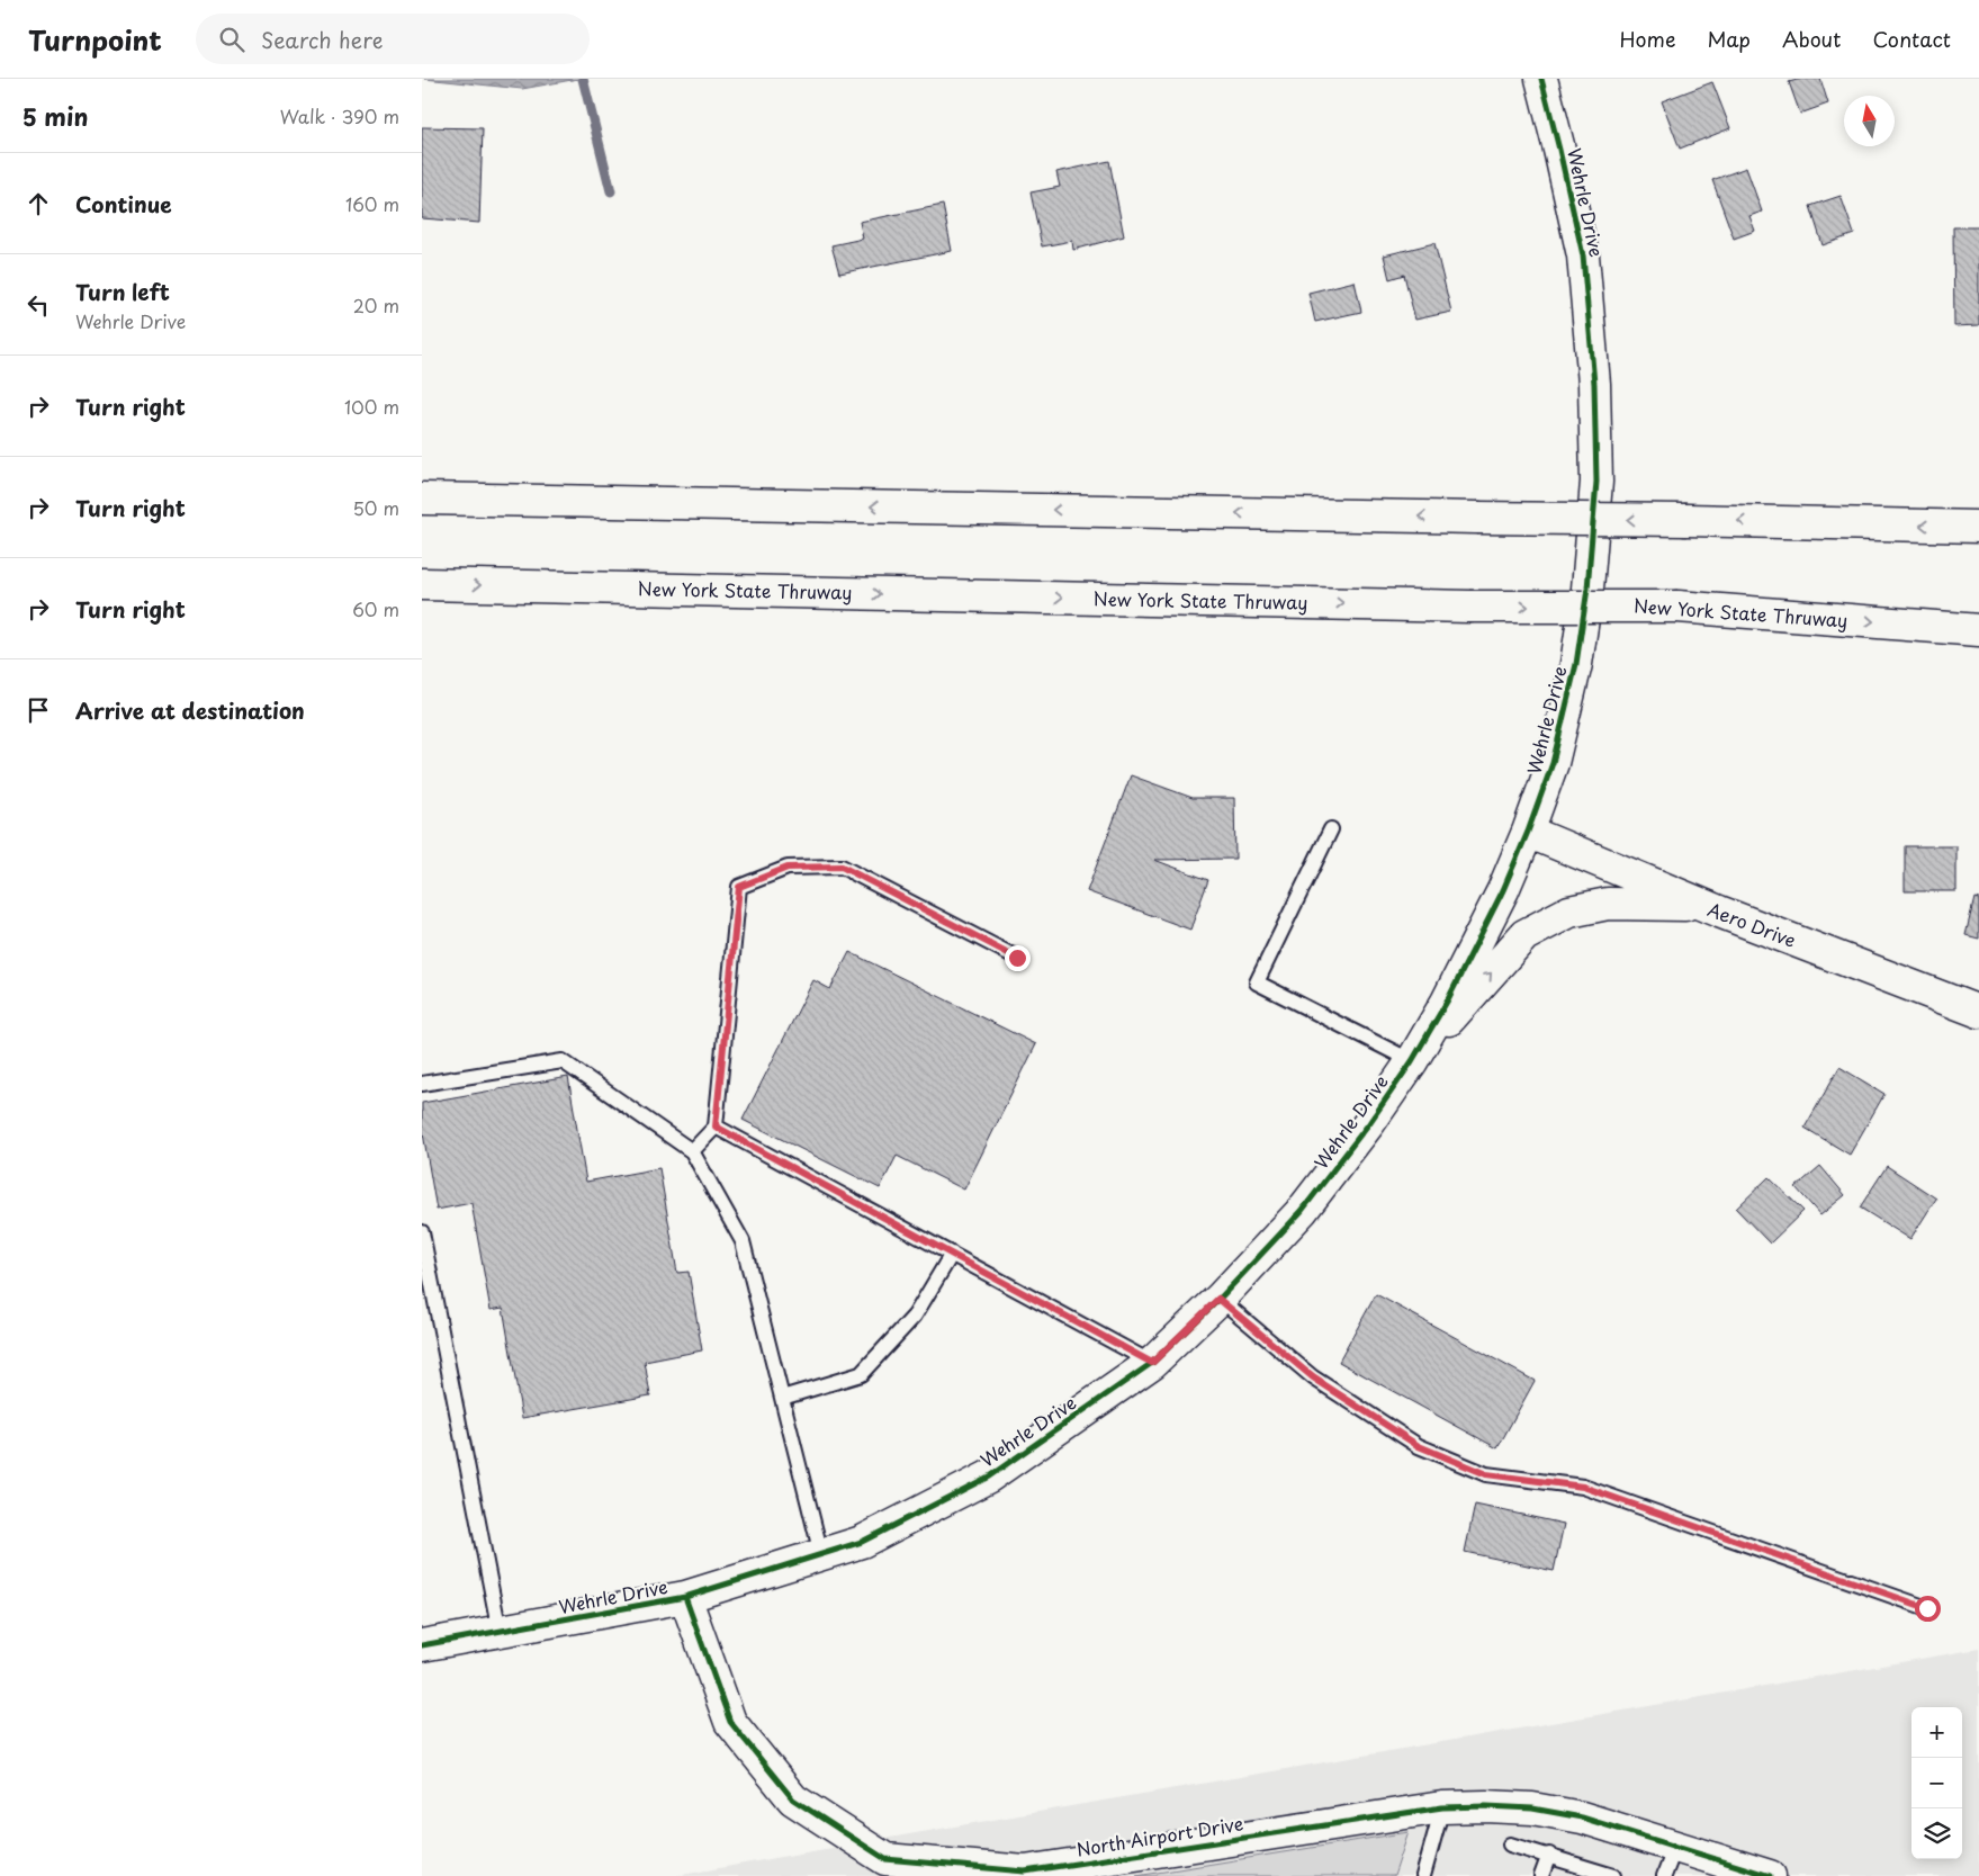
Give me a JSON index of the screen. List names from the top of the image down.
{
  "streets": {
    "main road": [
      "Wehrle Drive",
      "New York State Thruway",
      "Aero Drive",
      "North Airport Drive"
    ]
  },
  "crossings": [
    ["Wehrle Drive", "Aero Drive"],
    ["Wehrle Drive", "North Airport Drive"]
  ],
  "north": "top",
  "page": {
    "header": "Turnpoint",
    "search": "Search here",
    "nav": [
      "Home",
      "Map",
      "About",
      "Contact"
    ],
    "heading": ["5 min", "Walk · 390 m"],
    "list": [
      ["Continue", "160 m"],
      ["Turn left", "Wehrle Drive", "20 m"],
      ["Turn right", "100 m"],
      ["Turn right", "50 m"],
      ["Turn right", "60 m"],
      "Arrive at destination"
    ],
    "map_buttons": ["+", "−"]
  }
}
